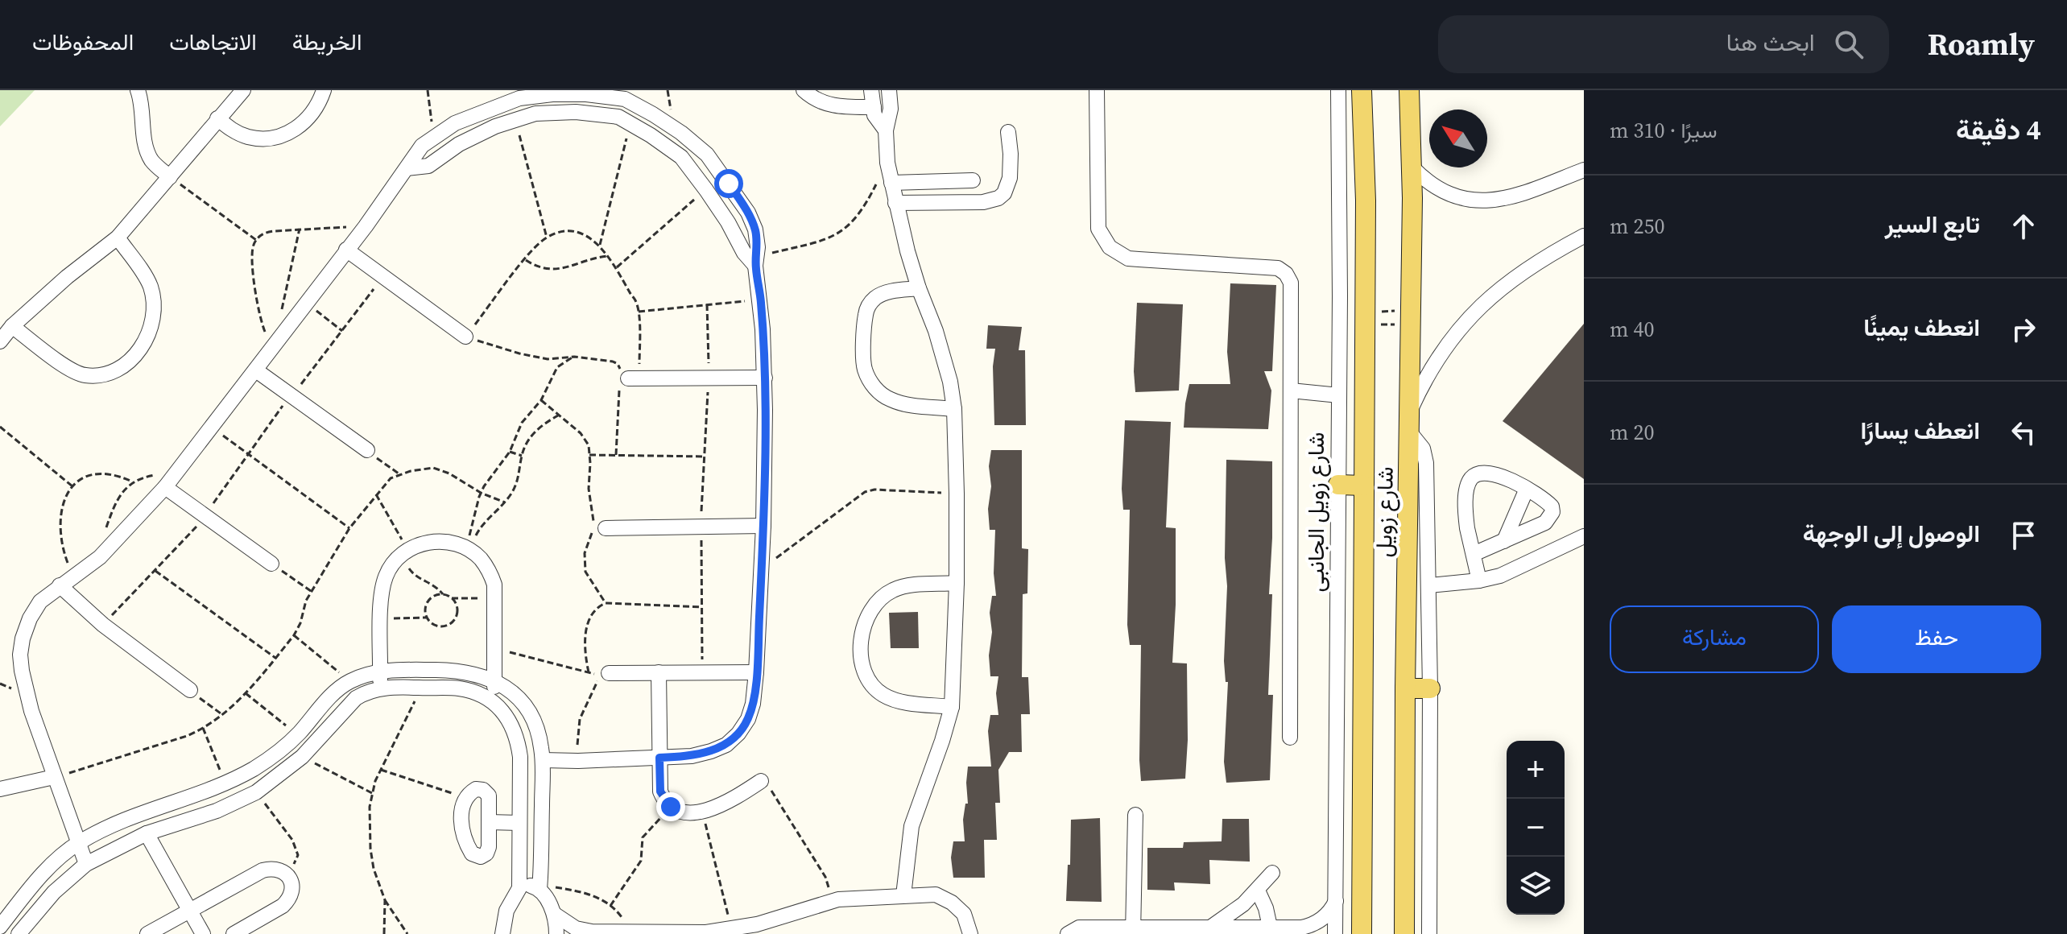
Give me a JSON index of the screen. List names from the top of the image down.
{
  "streets": {
    "main road": ["شارع زويل"],
    "street": ["شارع زويل الجانبى"]
  },
  "north": "top left",
  "page": {
    "header": "Roamly",
    "search": "ابحث هنا",
    "nav": ["الخريطة", "الاتجاهات", "المحفوظات"],
    "heading": ["4 دقيقة", "سيرًا · 310 m"],
    "list": [
      ["تابع السير", "250 m"],
      ["انعطف يمينًا", "40 m"],
      ["انعطف يسارًا", "20 m"],
      "الوصول إلى الوجهة"
    ],
    "buttons": ["حفظ", "مشاركة"],
    "map_buttons": ["+", "−"]
  }
}
